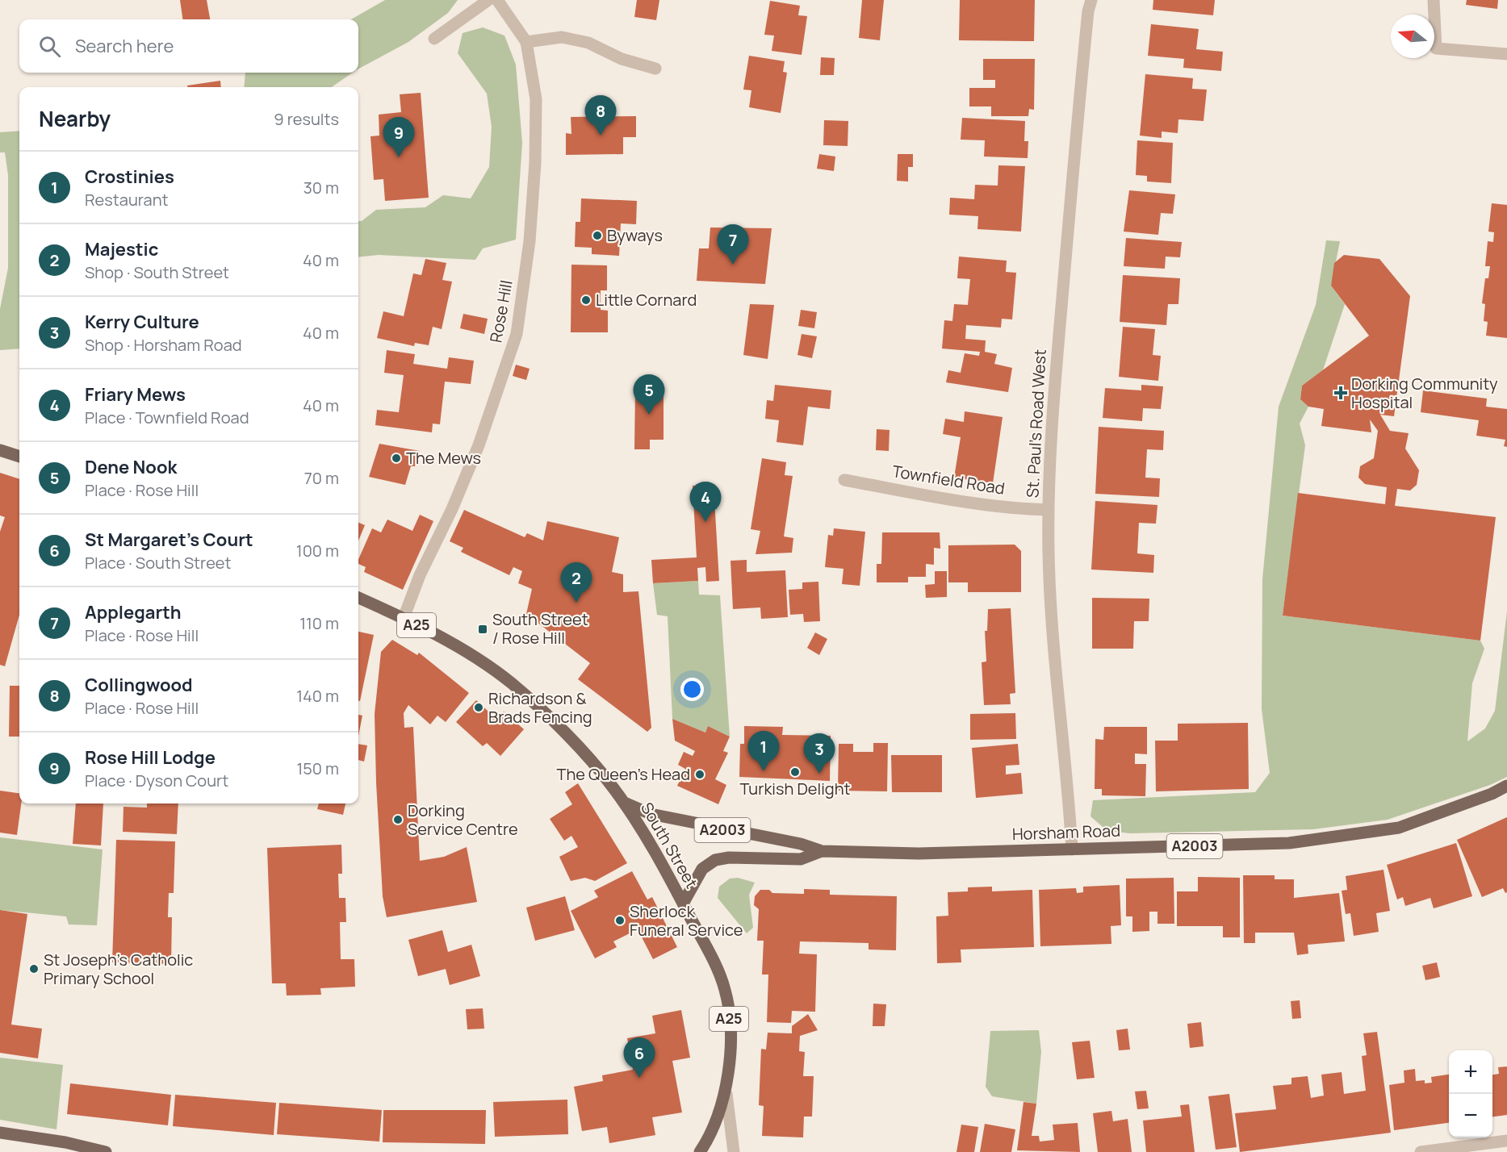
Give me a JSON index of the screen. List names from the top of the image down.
{
  "streets": {
    "main road": [
      "A25",
      "A2003",
      "Horsham Road",
      "South Street"
    ],
    "street": ["Rose Hill", "St. Paul's Road West", "Townfield Road"]
  },
  "crossings": [
    ["Rose Hill", "South Street"],
    ["St. Paul's Road West", "Townfield Road"],
    ["St. Paul's Road West", "Horsham Road"],
    ["A2003", "Horsham Road"],
    ["A2003", "South Street"],
    ["Horsham Road", "South Street"]
  ],
  "places": {
    "other": [
      "Byways",
      "Little Cornard",
      "The Mews",
      "Richardson & Brads Fencing",
      "Turkish Delight",
      "The Queen's Head",
      "Dorking Service Centre",
      "Sherlock Funeral Service",
      "St Joseph's Catholic Primary School"
    ],
    "health": ["Dorking Community Hospital"],
    "transit": ["South Street / Rose Hill"]
  },
  "north": "left",
  "page": {
    "search": "Search here",
    "heading": ["Nearby", "9 results"],
    "pins": [
      "8",
      "9",
      "7",
      "5",
      "4",
      "2",
      "1",
      "3",
      "6"
    ],
    "list": [
      {
        "mark": "1",
        "name": "Crostinies",
        "note": "Restaurant",
        "value": "30 m"
      },
      {
        "mark": "2",
        "name": "Majestic",
        "note": "Shop · South Street",
        "value": "40 m"
      },
      {
        "mark": "3",
        "name": "Kerry Culture",
        "note": "Shop · Horsham Road",
        "value": "40 m"
      },
      {
        "mark": "4",
        "name": "Friary Mews",
        "note": "Place · Townfield Road",
        "value": "40 m"
      },
      {
        "mark": "5",
        "name": "Dene Nook",
        "note": "Place · Rose Hill",
        "value": "70 m"
      },
      {
        "mark": "6",
        "name": "St Margaret's Court",
        "note": "Place · South Street",
        "value": "100 m"
      },
      {
        "mark": "7",
        "name": "Applegarth",
        "note": "Place · Rose Hill",
        "value": "110 m"
      },
      {
        "mark": "8",
        "name": "Collingwood",
        "note": "Place · Rose Hill",
        "value": "140 m"
      },
      {
        "mark": "9",
        "name": "Rose Hill Lodge",
        "note": "Place · Dyson Court",
        "value": "150 m"
      }
    ],
    "map_buttons": ["+", "−"]
  }
}
